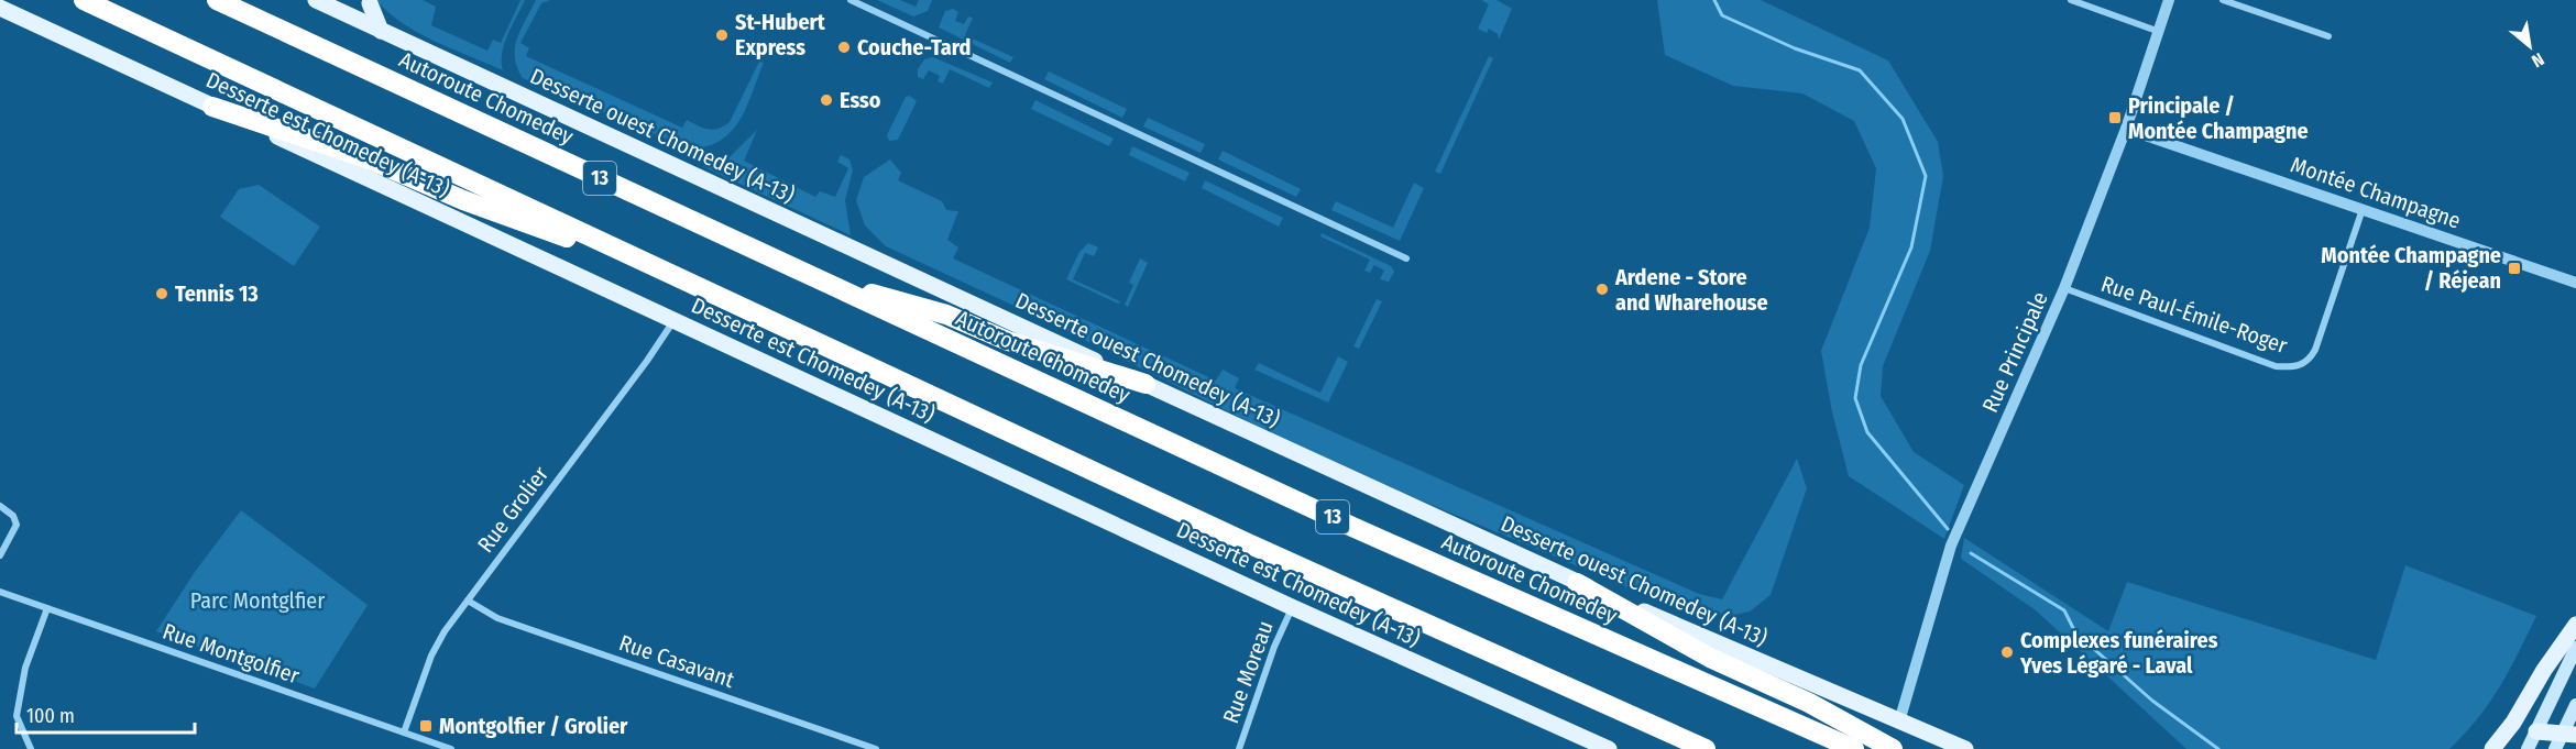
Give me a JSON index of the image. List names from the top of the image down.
{
  "streets": {
    "highway": ["Autoroute Chomedey", "13"],
    "main road": ["Desserte est Chomedey (A-13)", "Desserte ouest Chomedey (A-13)"],
    "street": [
      "Montée Champagne",
      "Rue Paul-Émile-Roger",
      "Rue Principale",
      "Rue Grolier",
      "Rue Montgolfier",
      "Rue Casavant",
      "Rue Moreau"
    ]
  },
  "crossings": [
    ["Desserte est Chomedey (A-13)", "Rue Grolier"],
    ["Desserte est Chomedey (A-13)", "Rue Moreau"],
    ["Desserte ouest Chomedey (A-13)", "Rue Principale"],
    ["Montée Champagne", "Rue Paul-Émile-Roger"],
    ["Montée Champagne", "Rue Principale"],
    ["Rue Paul-Émile-Roger", "Rue Principale"],
    ["Rue Grolier", "Rue Montgolfier"],
    ["Rue Grolier", "Rue Casavant"]
  ],
  "parks": ["Parc Montglfier"],
  "places": {
    "other": [
      "St-Hubert Express",
      "Couche-Tard",
      "Esso",
      "Ardene - Store and Wharehouse",
      "Tennis 13",
      "Complexes funéraires Yves Légaré - Laval"
    ],
    "transit": ["Principale / Montée Champagne", "Montée Champagne / Réjean", "Montgolfier / Grolier"]
  },
  "scale_bar": "100 m",
  "north": "bottom right"
}
